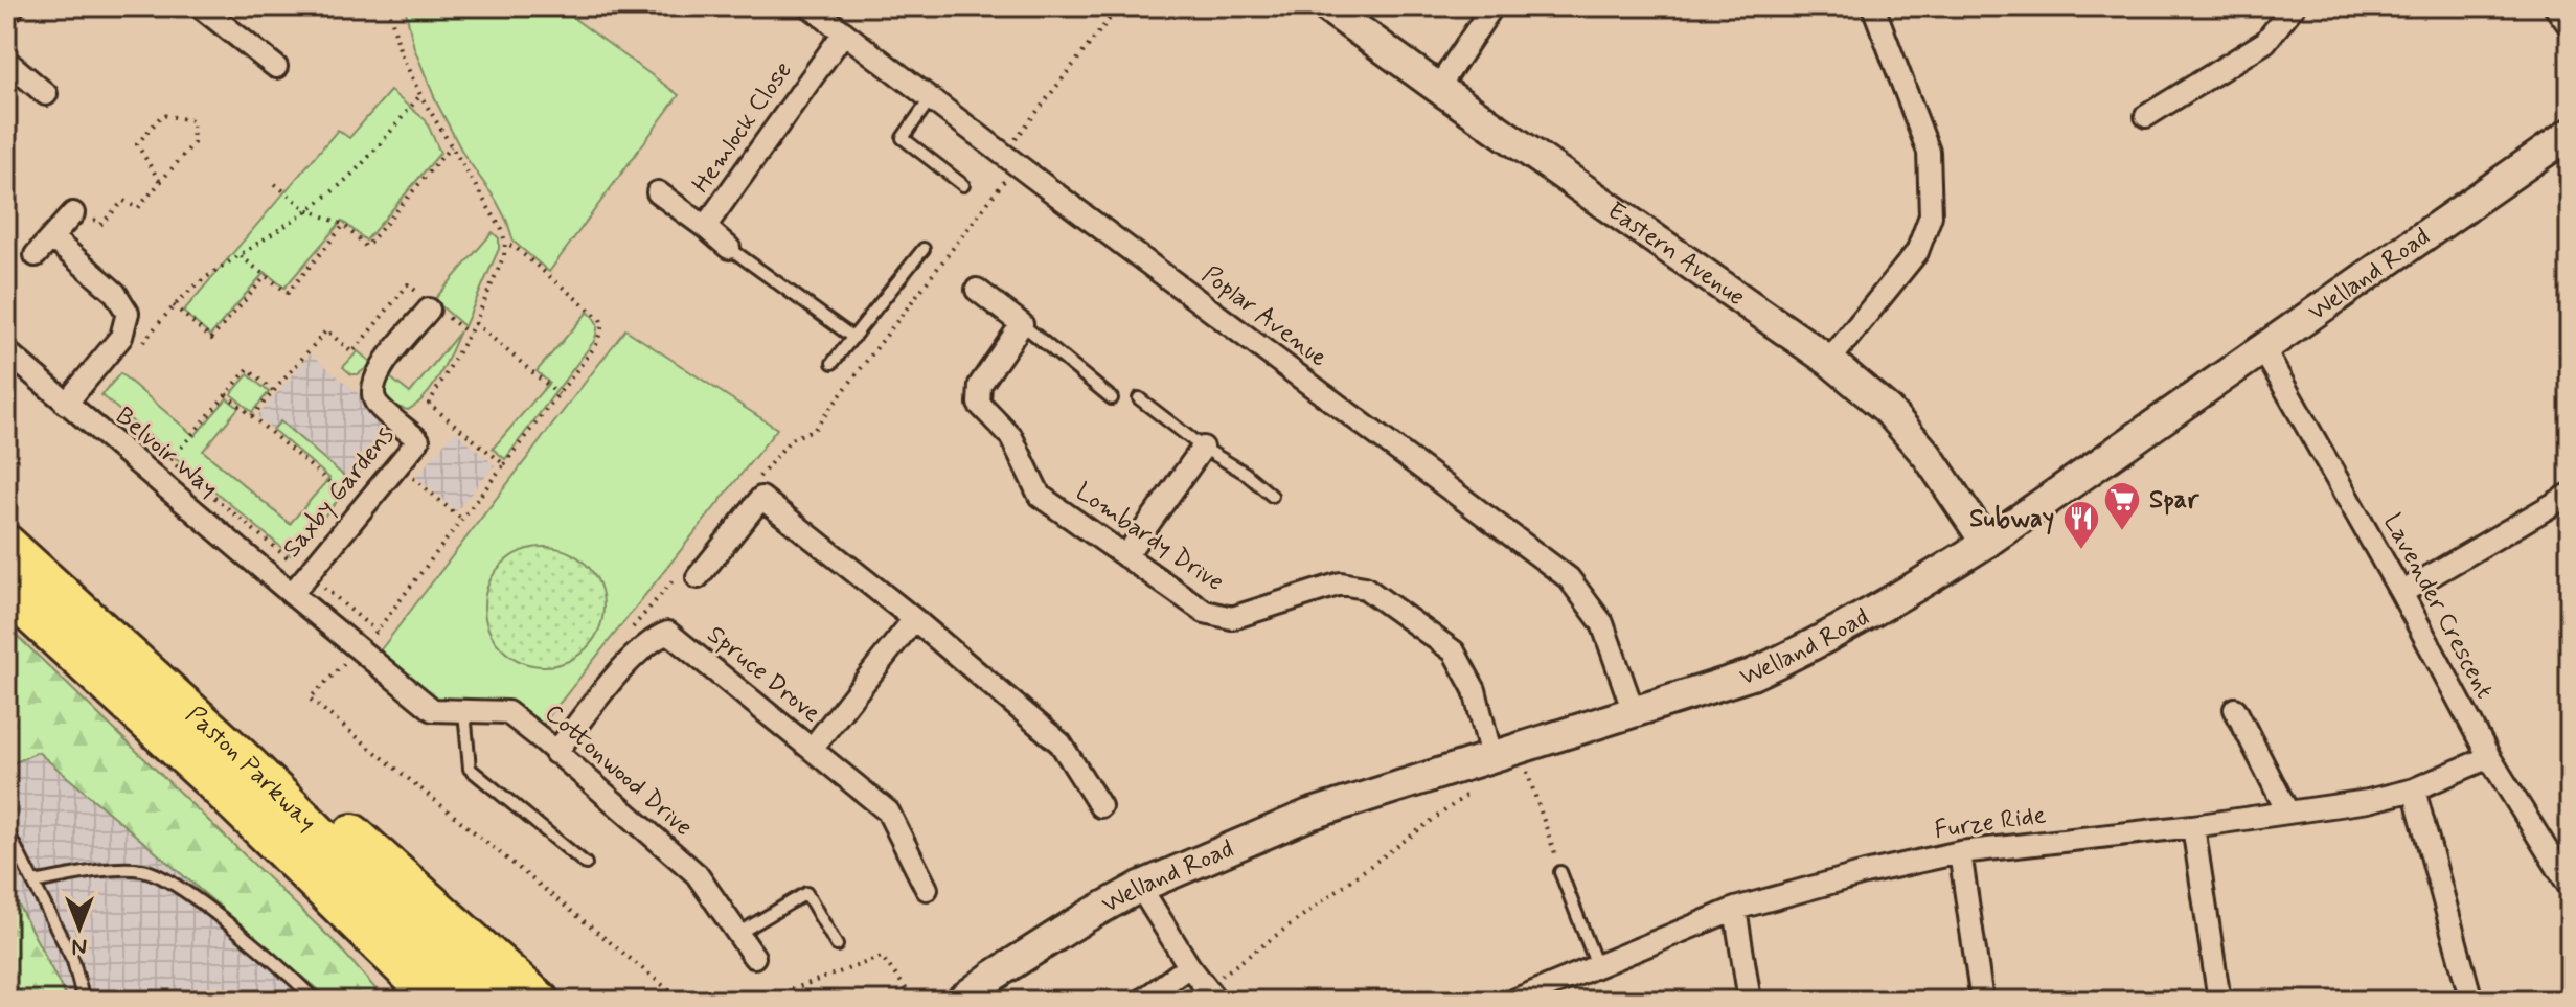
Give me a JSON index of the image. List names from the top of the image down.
{
  "streets": {
    "highway": ["Paston Parkway"],
    "street": [
      "Hemlock Close",
      "Eastern Avenue",
      "Welland Road",
      "Poplar Avenue",
      "Belvoir Way",
      "Saxby Gardens",
      "Lombardy Drive",
      "Lavender Crescent",
      "Spruce Drove",
      "Cottonwood Drive",
      "Furze Ride"
    ]
  },
  "crossings": [
    ["Hemlock Close", "Poplar Avenue"],
    ["Eastern Avenue", "Welland Road"],
    ["Welland Road", "Poplar Avenue"],
    ["Welland Road", "Lombardy Drive"],
    ["Welland Road", "Lavender Crescent"],
    ["Belvoir Way", "Saxby Gardens"],
    ["Belvoir Way", "Cottonwood Drive"],
    ["Saxby Gardens", "Cottonwood Drive"],
    ["Lavender Crescent", "Furze Ride"],
    ["Spruce Drove", "Cottonwood Drive"]
  ],
  "places": {
    "supermarket": ["Spar"],
    "restaurant": ["Subway"]
  },
  "north": "bottom"
}
